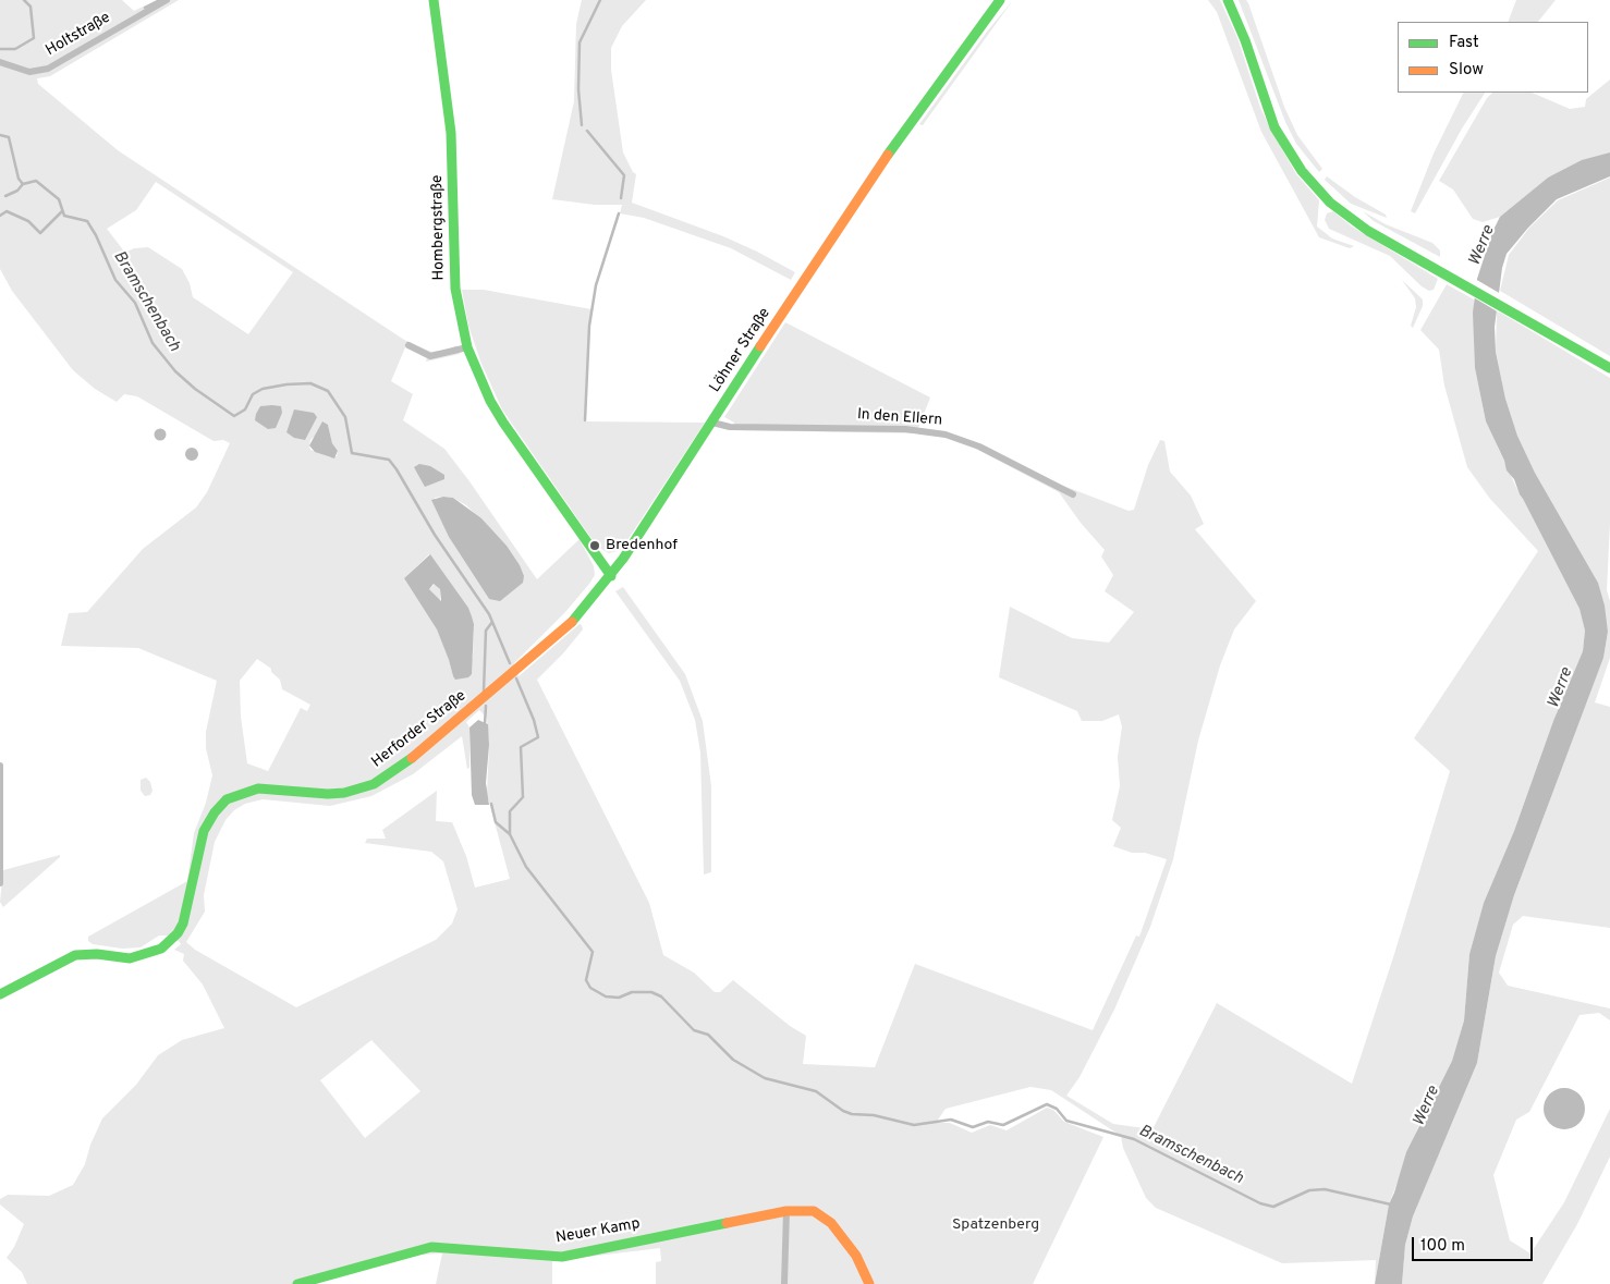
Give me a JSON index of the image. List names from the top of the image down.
{
  "streets": {
    "street": [
      "Holtstraße",
      "Hombergstraße",
      "Löhner Straße",
      "In den Ellern",
      "Herforder Straße",
      "Neuer Kamp"
    ]
  },
  "crossings": [
    ["Hombergstraße", "Löhner Straße"],
    ["Löhner Straße", "In den Ellern"],
    ["Löhner Straße", "Herforder Straße"]
  ],
  "water": ["Werre", "Bramschenbach"],
  "parks": ["Spatzenberg"],
  "places": ["Bredenhof"],
  "legend": ["Fast", "Slow"],
  "scale_bar": "100 m"
}
